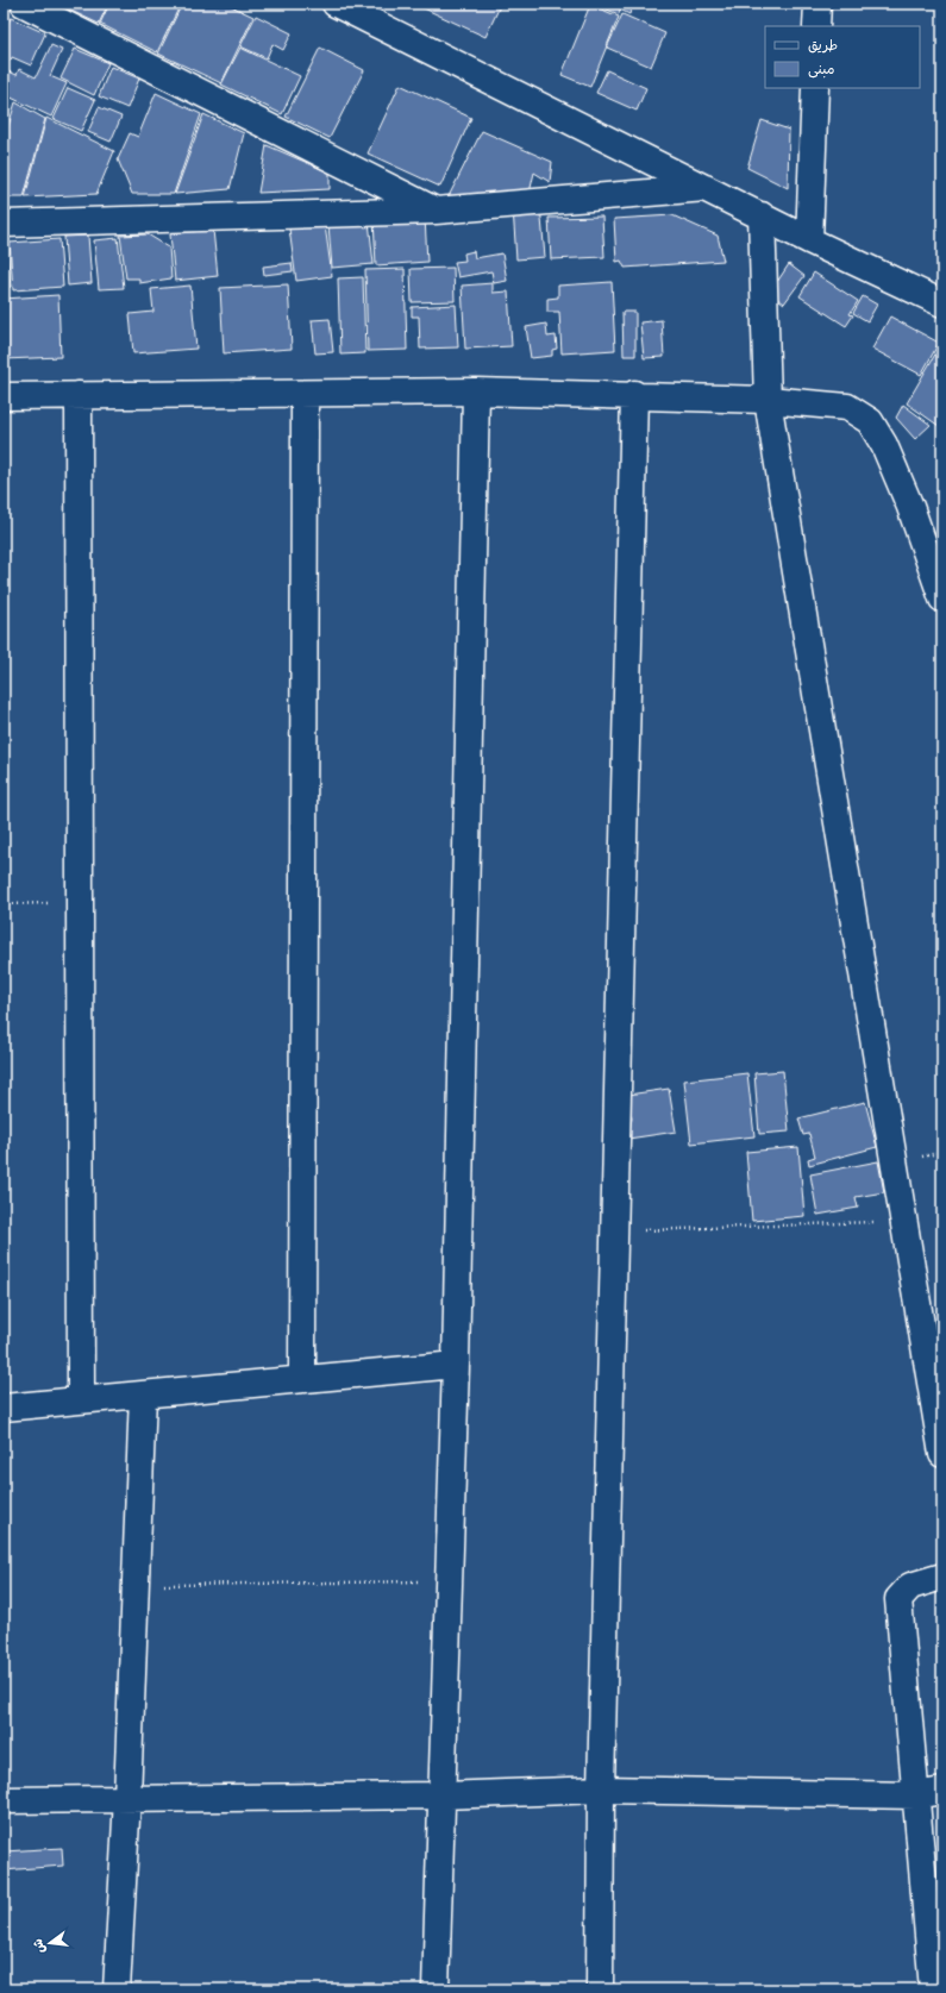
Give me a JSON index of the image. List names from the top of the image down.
{
  "legend": ["طريق", "مبنى"],
  "north": "left"
}
